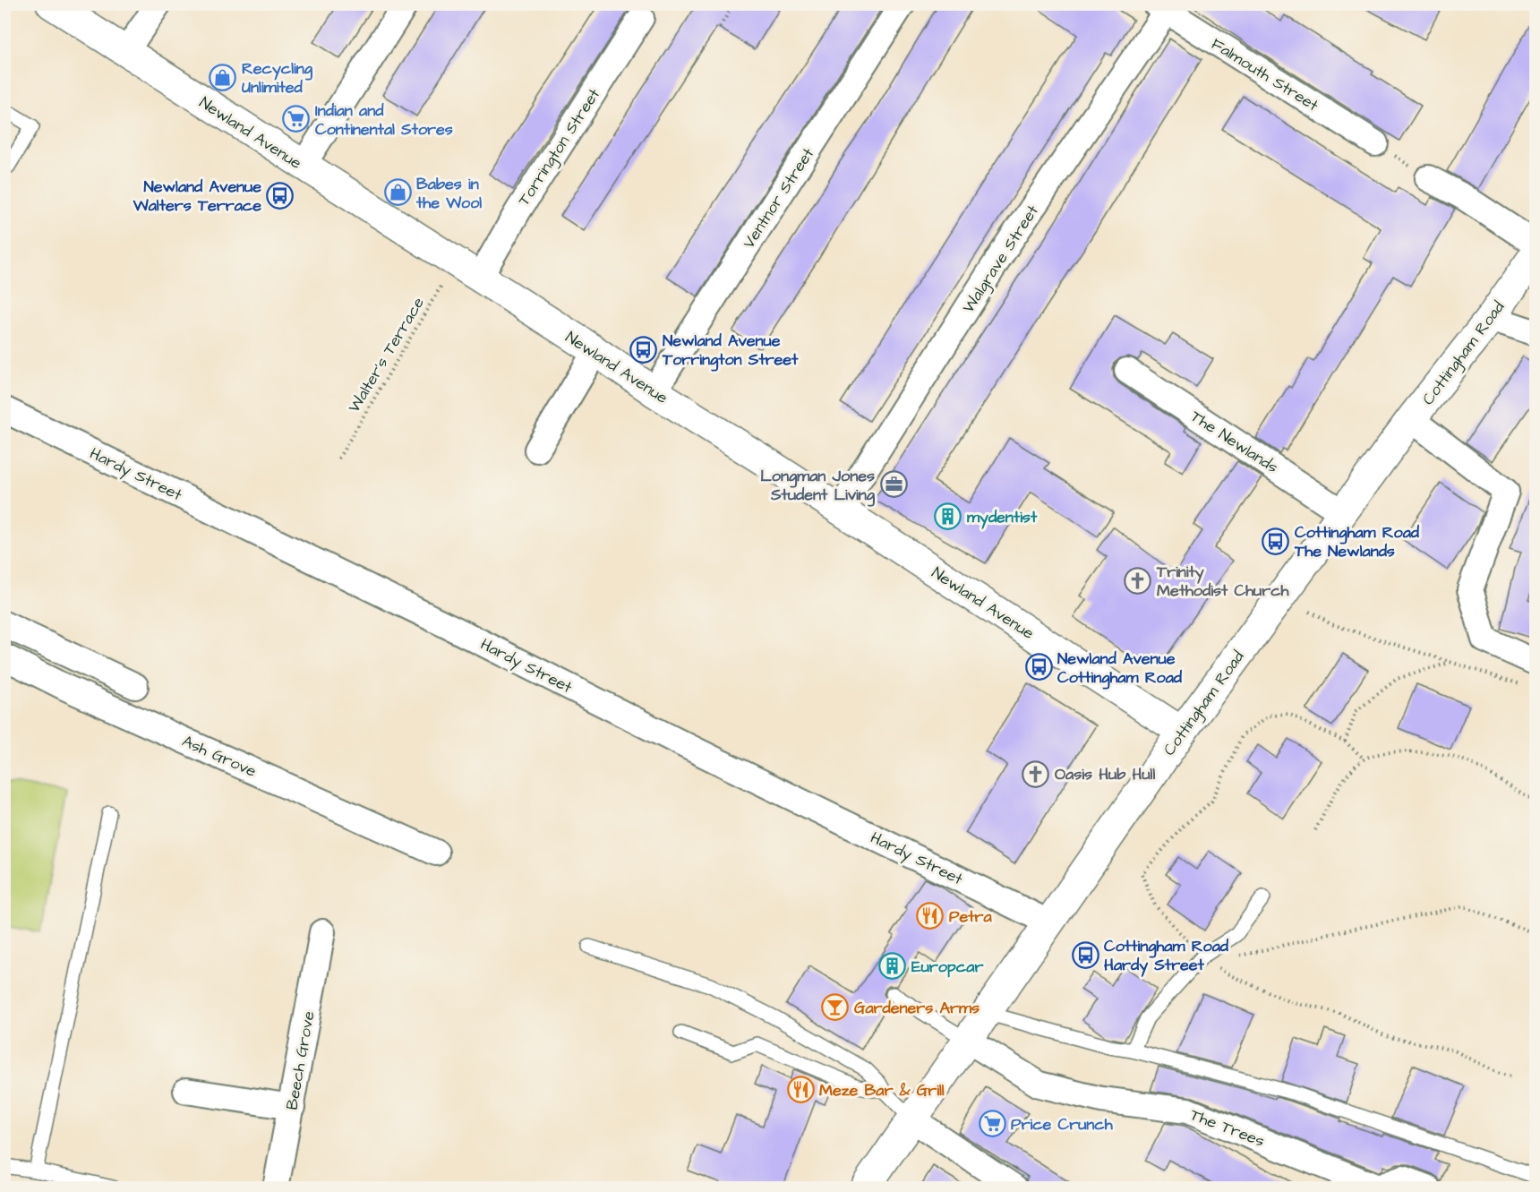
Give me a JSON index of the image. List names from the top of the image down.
{
  "streets": {
    "street": [
      "Falmouth Street",
      "Newland Avenue",
      "Torrington Street",
      "Ventnor Street",
      "Walgrave Street",
      "Cottingham Road",
      "The Newlands",
      "Hardy Street",
      "Ash Grove",
      "Beech Grove",
      "The Trees"
    ],
    "path": ["Walter's Terrace"]
  },
  "crossings": [
    ["Falmouth Street", "Walgrave Street"],
    ["Newland Avenue", "Torrington Street"],
    ["Newland Avenue", "Ventnor Street"],
    ["Newland Avenue", "Walgrave Street"],
    ["Newland Avenue", "Cottingham Road"],
    ["Newland Avenue", "Walter's Terrace"],
    ["Cottingham Road", "The Newlands"],
    ["Cottingham Road", "Hardy Street"],
    ["Cottingham Road", "The Trees"]
  ],
  "places": {
    "shop": ["Recycling Unlimited", "Babes in the Wool"],
    "supermarket": ["Indian and Continental Stores", "Price Crunch"],
    "bus stop": [
      "Newland Avenue Walters Terrace",
      "Newland Avenue Torrington Street",
      "Cottingham Road The Newlands",
      "Newland Avenue Cottingham Road",
      "Cottingham Road Hardy Street"
    ],
    "office": ["Longman Jones Student Living"],
    "building": ["mydentist", "Europcar"],
    "church": ["Trinity Methodist Church", "Oasis Hub Hull"],
    "restaurant": ["Petra", "Meze Bar & Grill"],
    "bar": ["Gardeners Arms"]
  }
}
